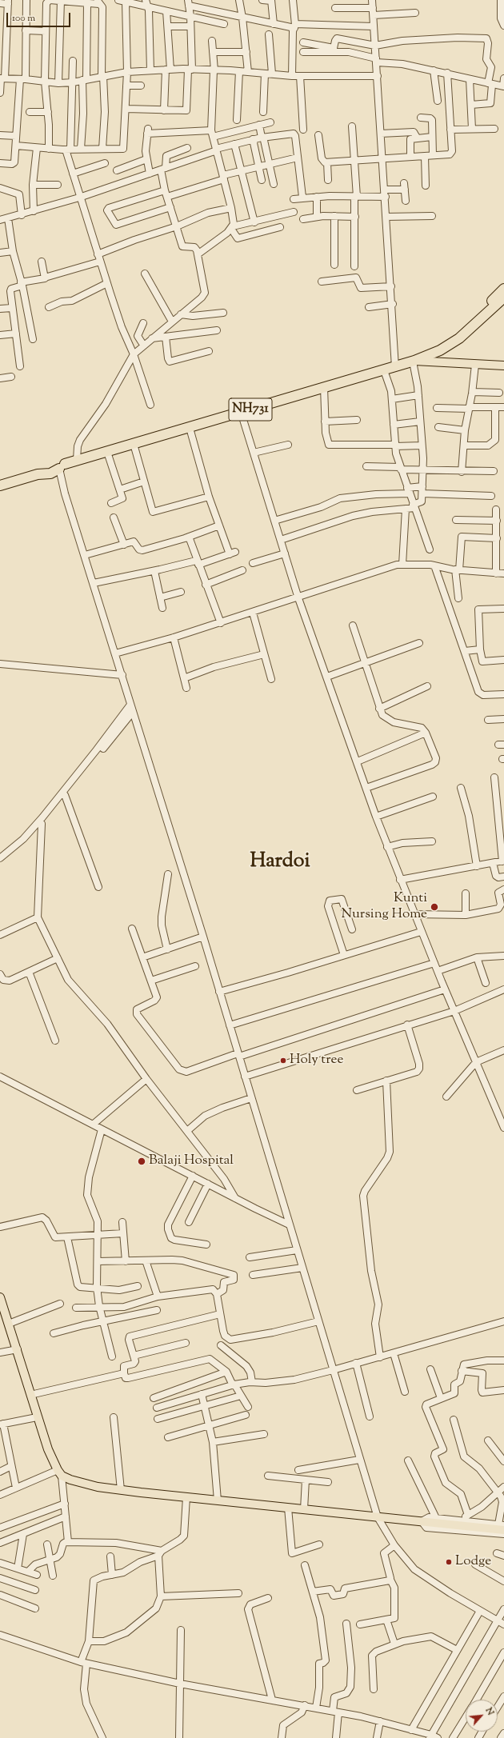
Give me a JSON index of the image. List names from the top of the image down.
{
  "streets": {
    "highway": ["NH731"]
  },
  "districts": ["Hardoi"],
  "places": [
    "Kunti Nursing Home",
    "Holy tree",
    "Balaji Hospital",
    "Lodge"
  ],
  "scale_bar": "100 m",
  "north": "top right"
}
